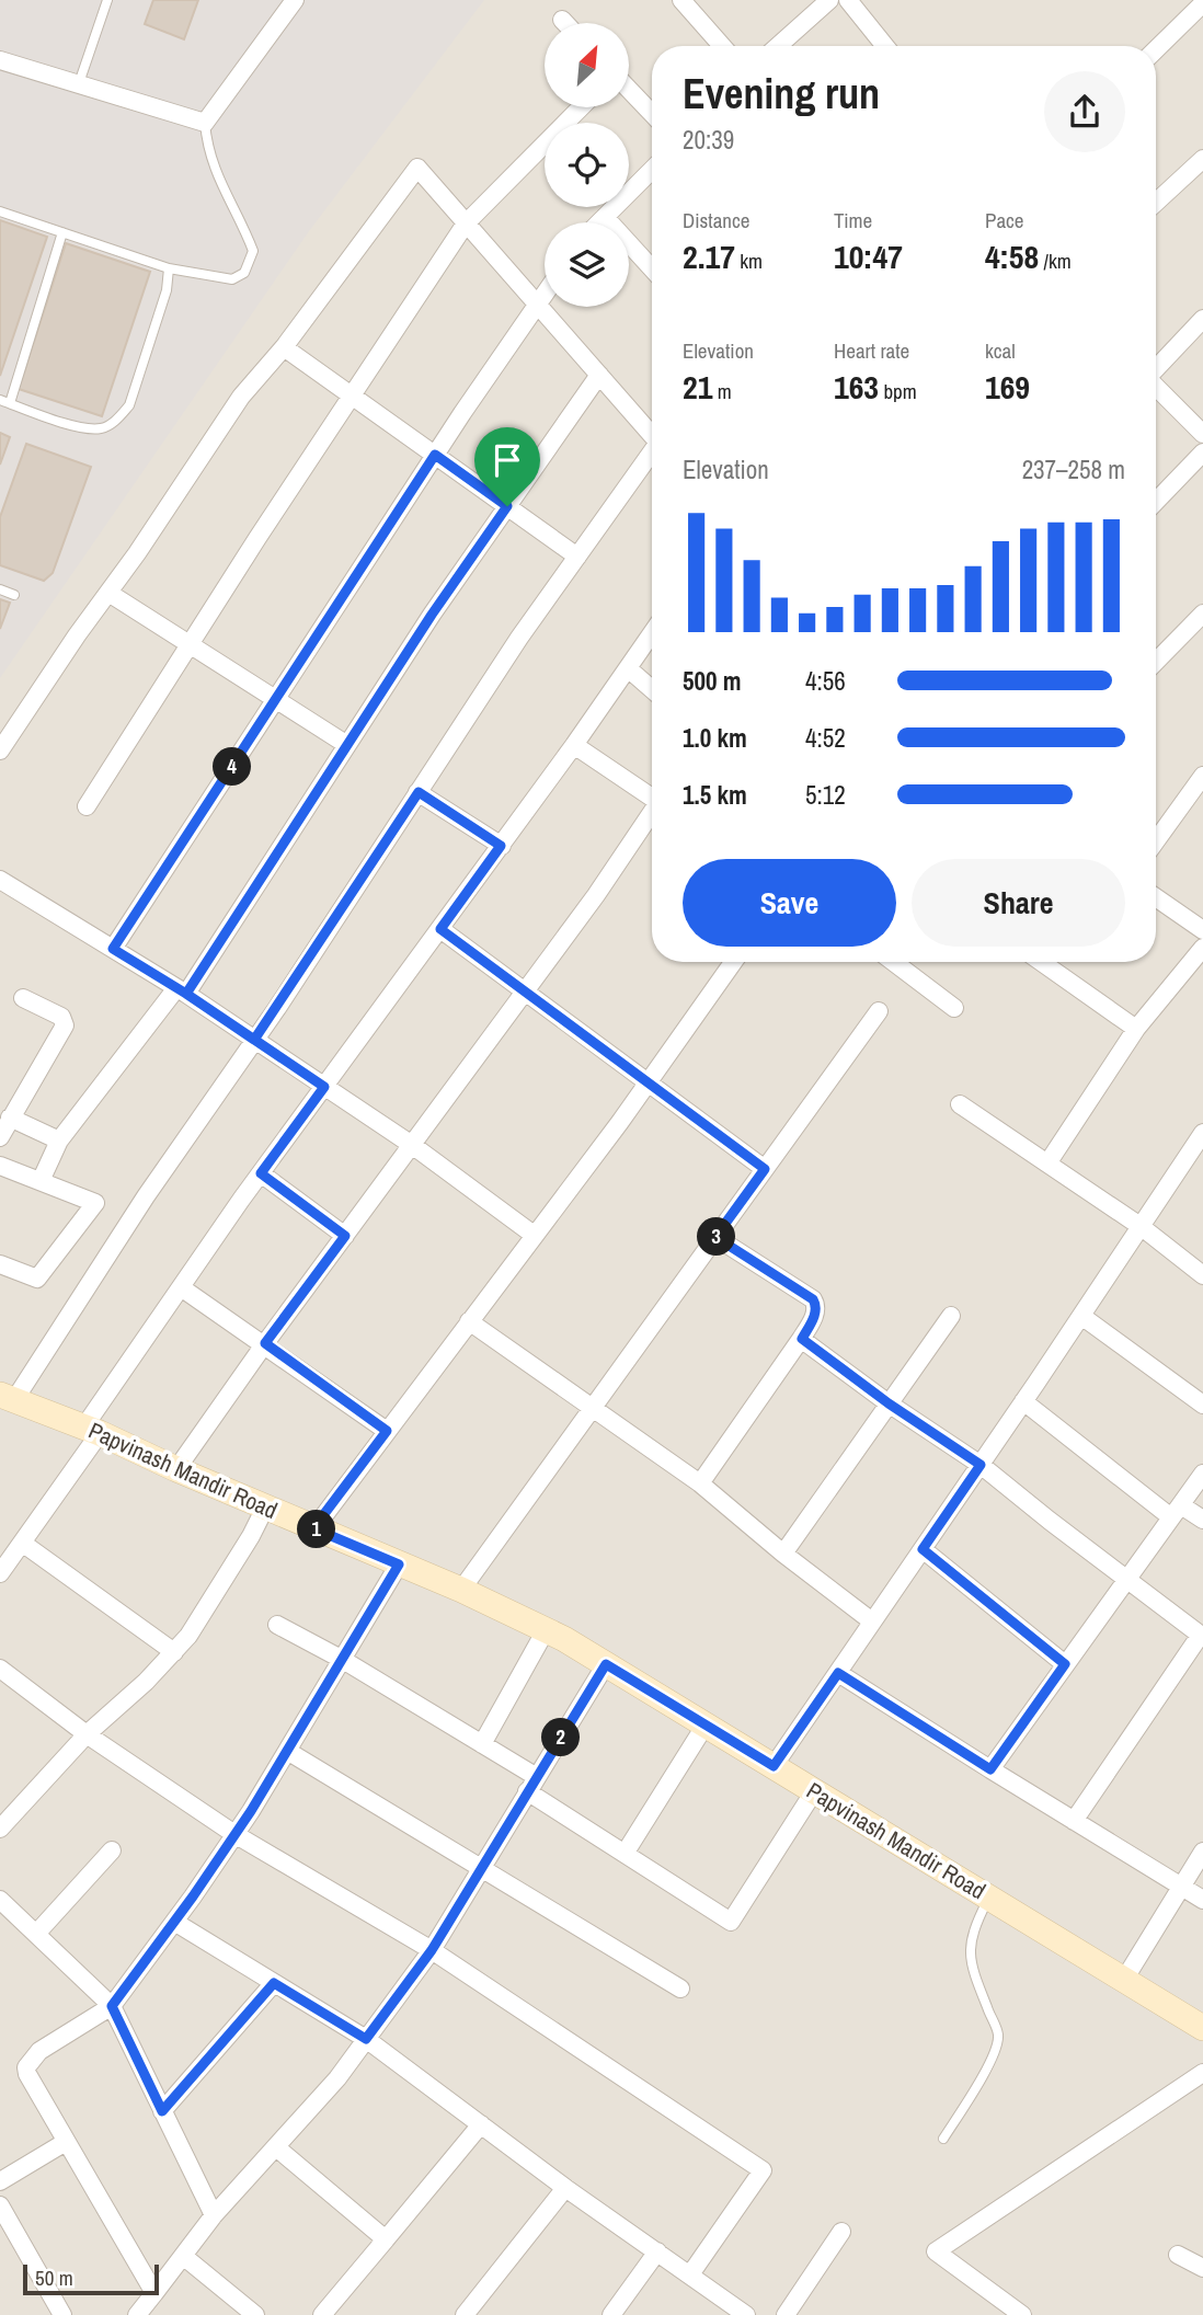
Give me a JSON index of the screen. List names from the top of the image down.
{
  "streets": {
    "street": ["Papvinash Mandir Road"]
  },
  "scale_bar": "50 m",
  "north": "top right",
  "page": {
    "heading": ["Evening run", "20:39"],
    "stats": [
      ["Distance", "2.17 km"],
      ["Time", "10:47"],
      ["Pace", "4:58 /km"],
      ["Elevation", "21 m"],
      ["Heart rate", "163 bpm"],
      ["kcal", "169"]
    ],
    "chart": ["Elevation", "237–258 m"],
    "list": [
      {
        "name": "500 m",
        "note": "4:56"
      },
      {
        "name": "1.0 km",
        "note": "4:52"
      },
      {
        "name": "1.5 km",
        "note": "5:12"
      }
    ],
    "pins": [
      "4",
      "3",
      "1",
      "2"
    ],
    "buttons": ["Save", "Share"],
    "scale": "50 m"
  }
}
